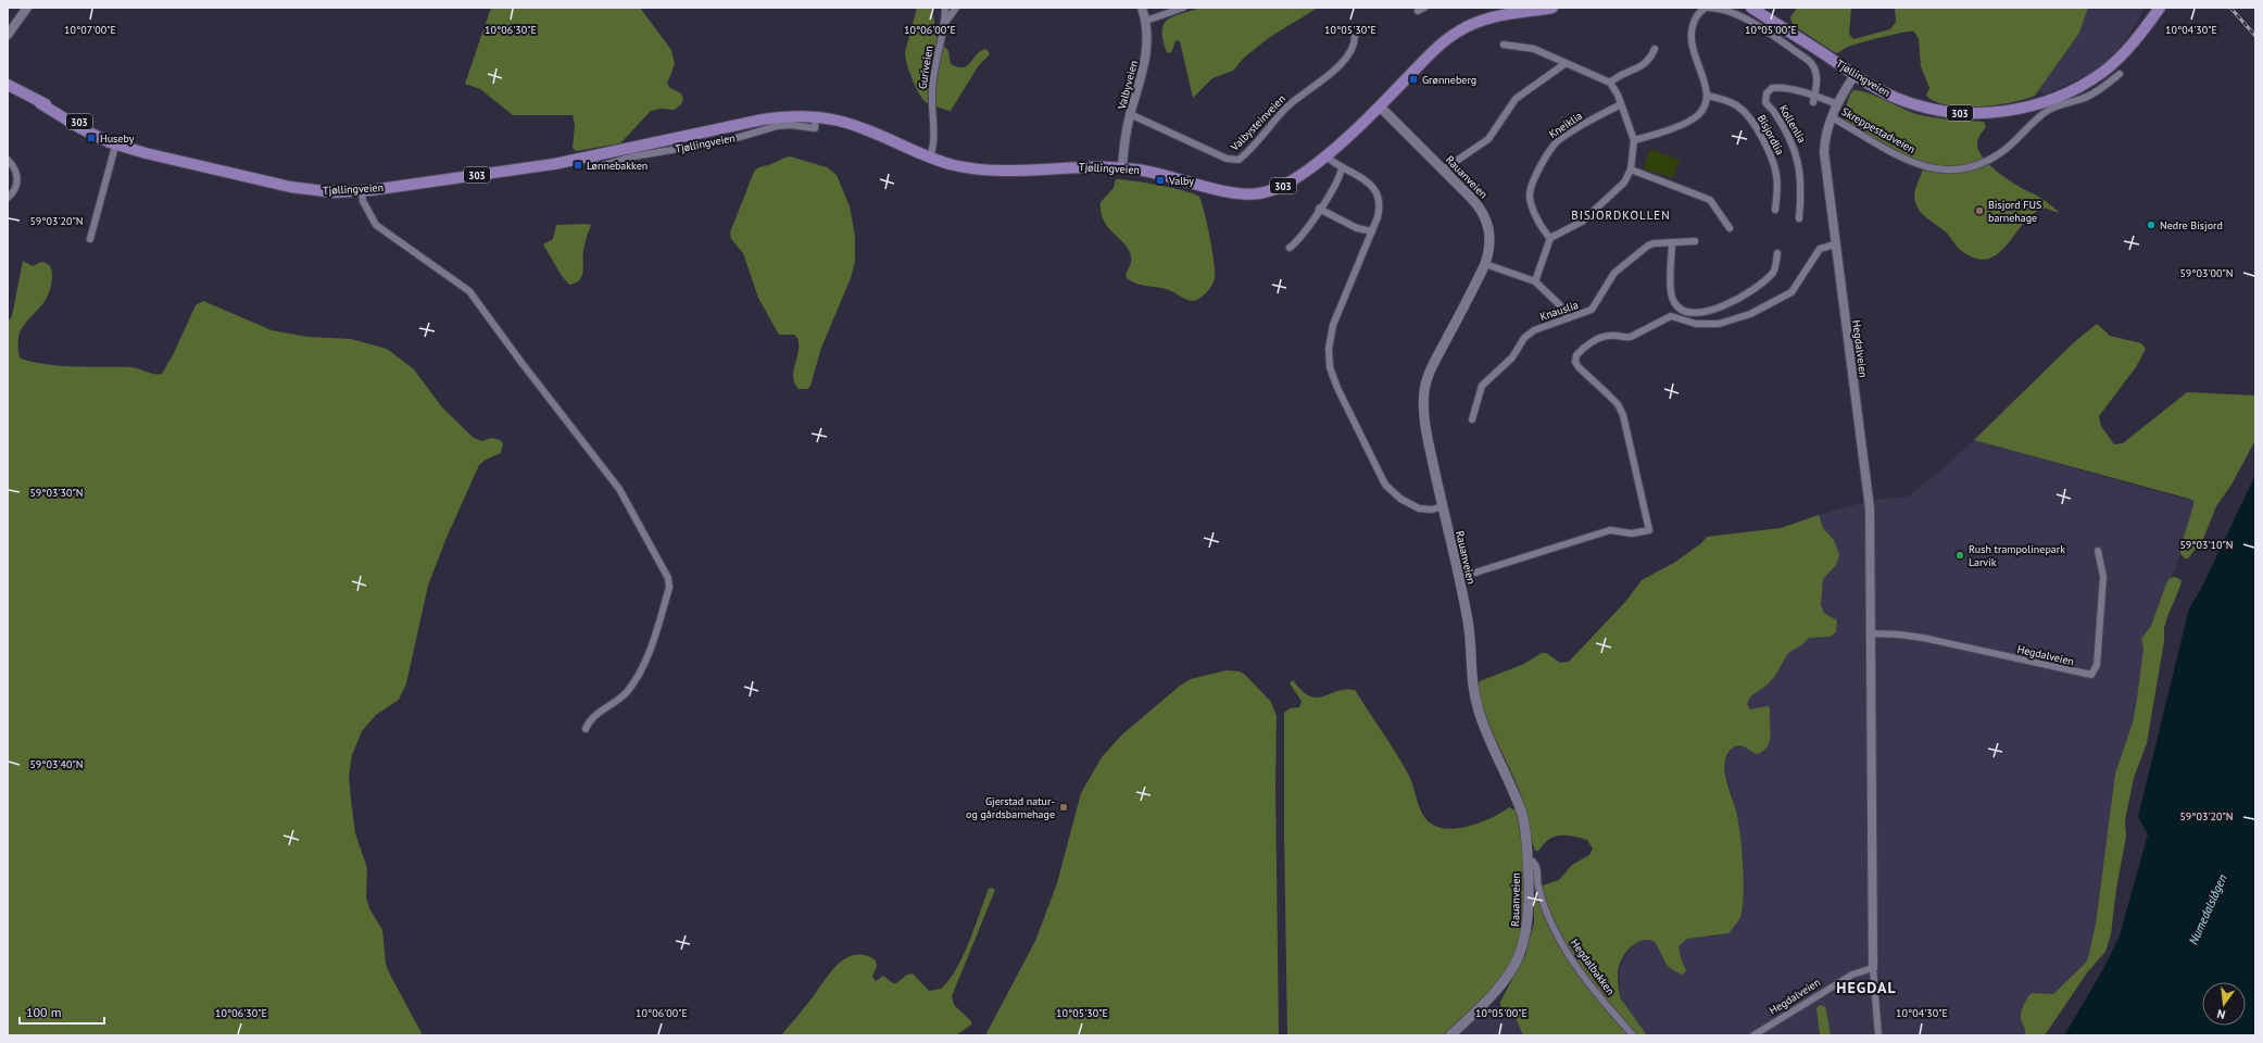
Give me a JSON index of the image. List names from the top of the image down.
{
  "streets": {
    "main road": ["Tjøllingveien", "303", "Rauanveien"],
    "street": [
      "Guriveien",
      "Valbyveien",
      "Valbysteinveien",
      "Kollenlia",
      "Kneiklia",
      "Skreppestadveien",
      "Bisjordlia",
      "Knauslia",
      "Hegdalveien",
      "Hegdalbakken"
    ]
  },
  "crossings": [
    ["Guriveien", "Tjøllingveien"],
    ["Tjøllingveien", "Valbyveien"],
    ["Tjøllingveien", "Rauanveien"],
    ["Tjøllingveien", "Hegdalveien"],
    ["Valbyveien", "Valbysteinveien"],
    ["Skreppestadveien", "Hegdalveien"],
    ["Rauanveien", "Hegdalbakken"]
  ],
  "districts": ["BISJORDKOLLEN", "HEGDAL"],
  "water": ["Numedalslågen"],
  "places": {
    "transit": [
      "Grønneberg",
      "Huseby",
      "Lønnebakken",
      "Valby"
    ],
    "other": [
      "Bisjord FUS barnehage",
      "Nedre Bisjord",
      "Rush trampolinepark Larvik",
      "Gjerstad natur- og gårdsbarnehage"
    ]
  },
  "scale_bar": "100 m",
  "north": "bottom",
  "coordinates": [
    "10°07'00\"E",
    "10°06'30\"E",
    "10°06'00\"E",
    "10°05'30\"E",
    "10°05'00\"E",
    "10°04'30\"E",
    "59°03'20\"N",
    "59°03'00\"N",
    "59°03'30\"N",
    "59°03'10\"N",
    "59°03'40\"N"
  ]
}
